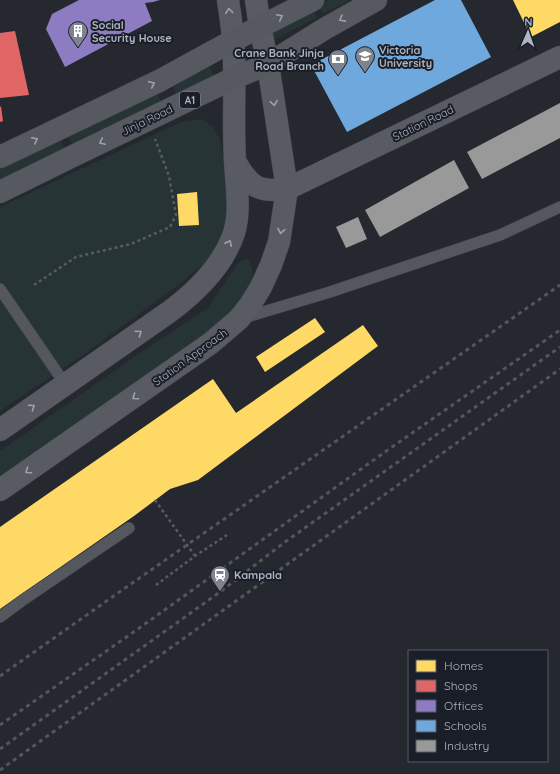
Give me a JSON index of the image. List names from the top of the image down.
{
  "streets": {
    "main road": ["A1", "Jinja Road"],
    "street": ["Station Road", "Station Approach"]
  },
  "crossings": [
    ["Jinja Road", "Station Approach"],
    ["Station Road", "Station Approach"]
  ],
  "places": {
    "building": ["Social Security House"],
    "school or university": ["Victoria University"],
    "bank": ["Crane Bank Jinja Road Branch"],
    "station": ["Kampala"]
  },
  "legend": [
    "Homes",
    "Shops",
    "Offices",
    "Schools",
    "Industry"
  ],
  "north": "top"
}
